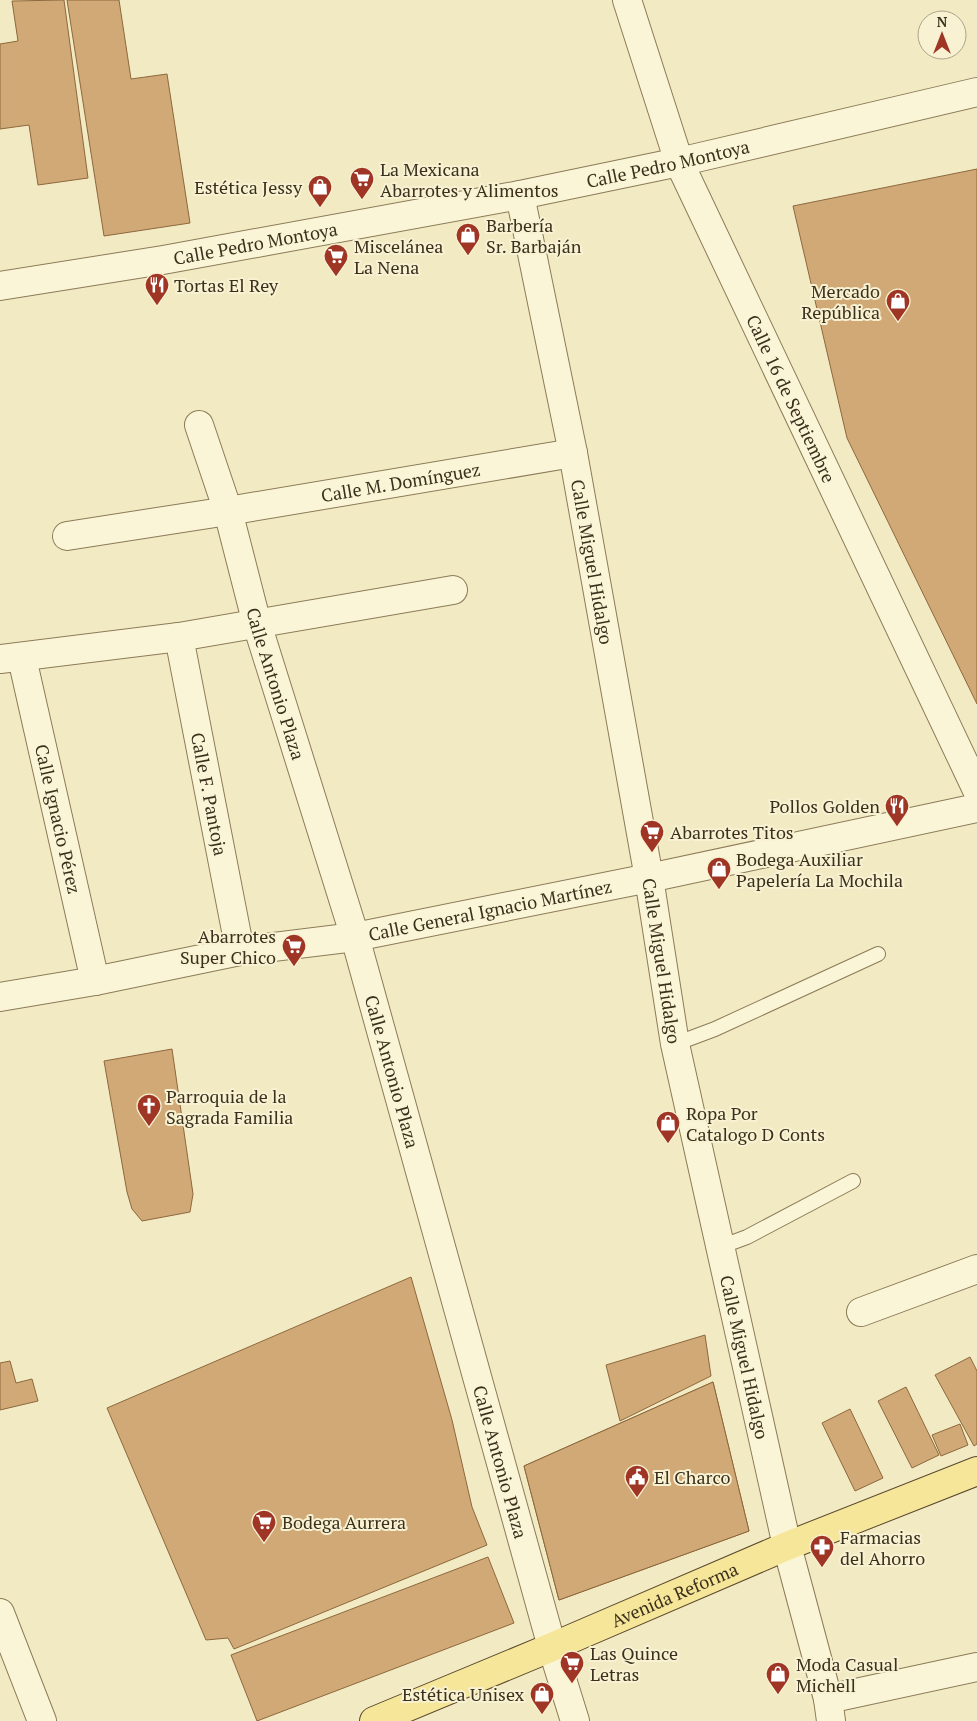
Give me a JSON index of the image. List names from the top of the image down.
{
  "streets": {
    "main road": ["Avenida Reforma"],
    "street": [
      "Calle Pedro Montoya",
      "Calle 16 de Septiembre",
      "Calle M. Domínguez",
      "Calle Miguel Hidalgo",
      "Calle Antonio Plaza",
      "Calle F. Pantoja",
      "Calle Ignacio Pérez",
      "Calle General Ignacio Martínez"
    ]
  },
  "crossings": [
    ["Calle Pedro Montoya", "Calle 16 de Septiembre"],
    ["Calle Pedro Montoya", "Calle Miguel Hidalgo"],
    ["Calle M. Domínguez", "Calle Miguel Hidalgo"],
    ["Calle M. Domínguez", "Calle Antonio Plaza"],
    ["Calle Miguel Hidalgo", "Calle General Ignacio Martínez"],
    ["Calle Miguel Hidalgo", "Avenida Reforma"],
    ["Calle Antonio Plaza", "Calle General Ignacio Martínez"],
    ["Calle Antonio Plaza", "Avenida Reforma"],
    ["Calle F. Pantoja", "Calle General Ignacio Martínez"],
    ["Calle Ignacio Pérez", "Calle General Ignacio Martínez"]
  ],
  "places": {
    "supermarket": [
      "La Mexicana Abarrotes y Alimentos",
      "Miscelánea La Nena",
      "Abarrotes Titos",
      "Abarrotes Super Chico",
      "Bodega Aurrera",
      "Las Quince Letras"
    ],
    "shop": [
      "Estética Jessy",
      "Barbería Sr. Barbaján",
      "Mercado República",
      "Bodega Auxiliar Papelería La Mochila",
      "Ropa Por Catalogo D Conts",
      "Moda Casual Michell",
      "Estética Unisex"
    ],
    "restaurant": ["Tortas El Rey", "Pollos Golden"],
    "church": ["Parroquia de la Sagrada Familia"],
    "public building": ["El Charco"],
    "pharmacy": ["Farmacias del Ahorro"]
  },
  "north": "top"
}
